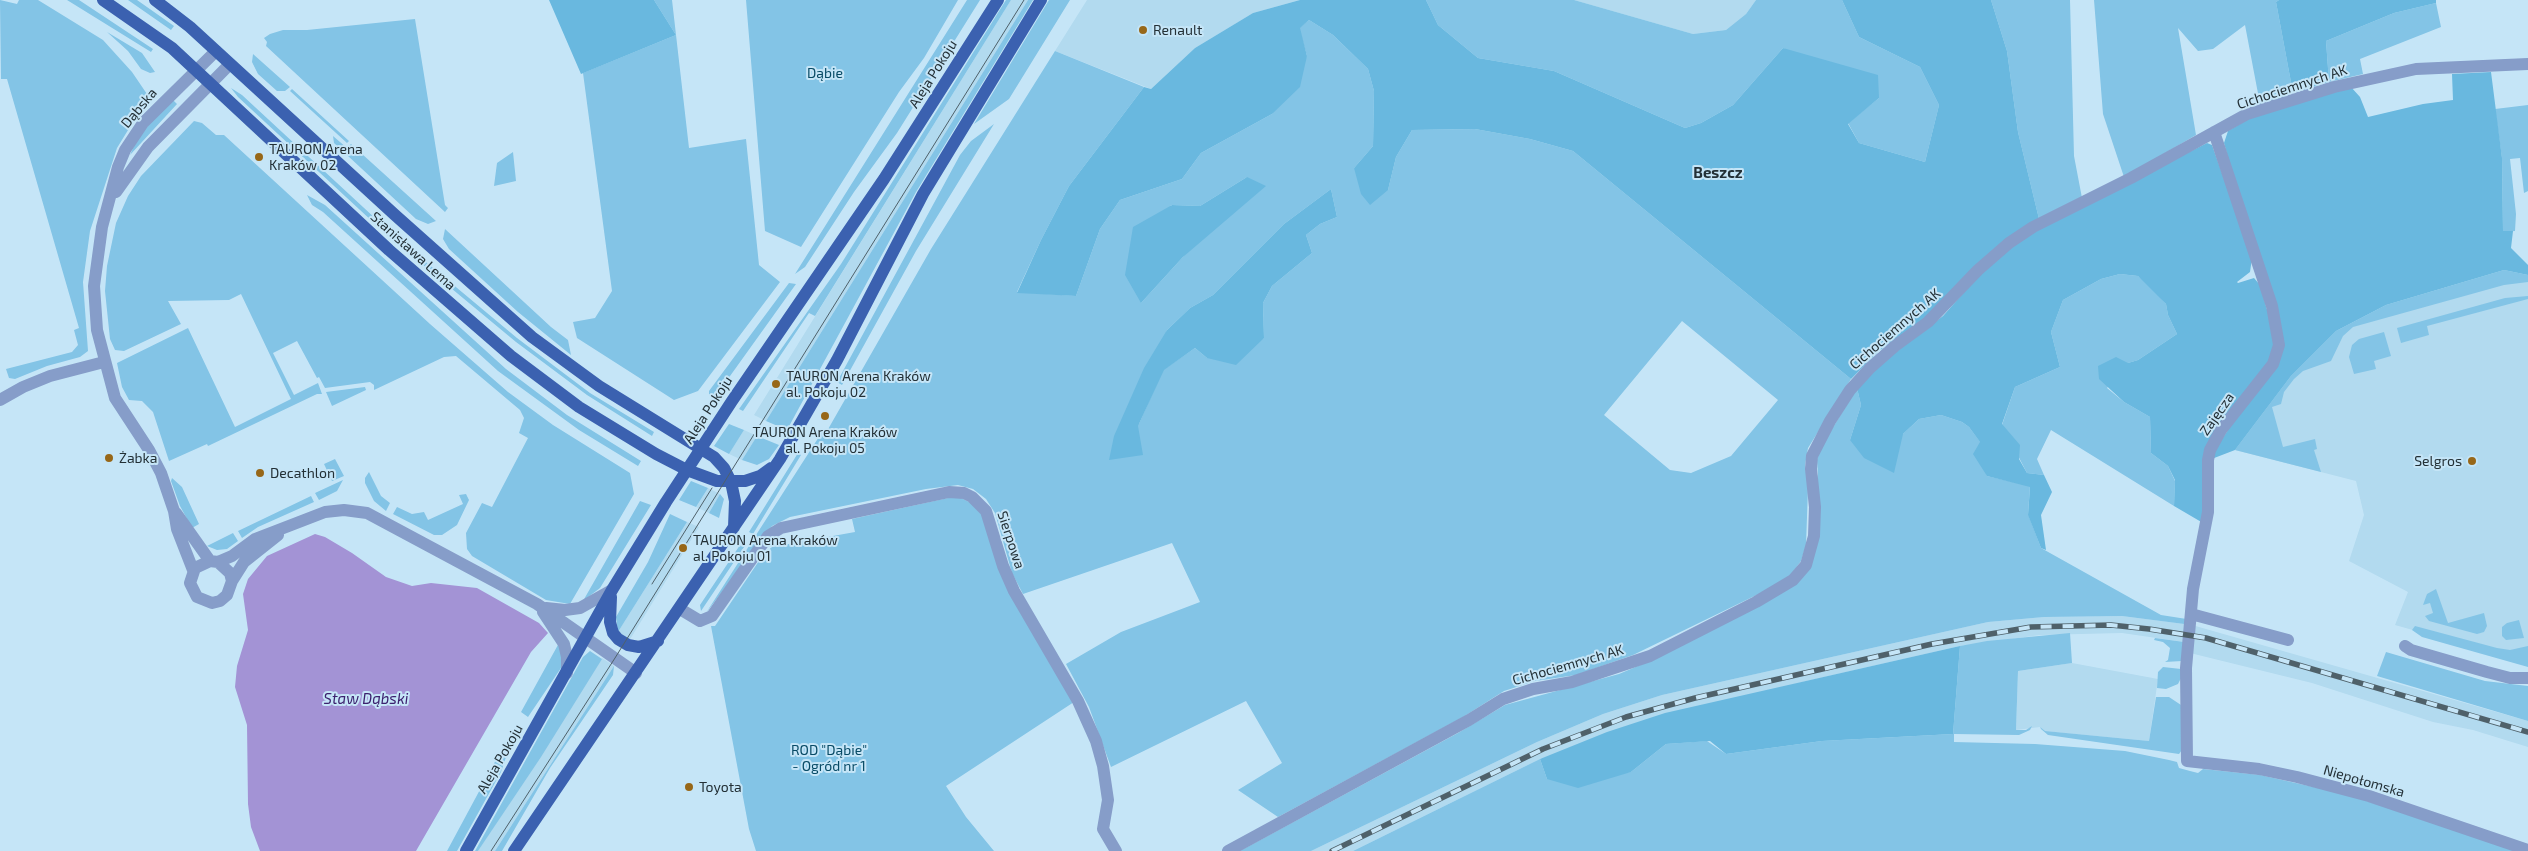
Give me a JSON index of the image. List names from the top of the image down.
{
  "streets": {
    "main road": ["Aleja Pokoju", "Stanisława Lema"],
    "street": [
      "Cichociemnych AK",
      "Dąbska",
      "Zajęcza",
      "Sierpowa",
      "Niepołomska"
    ]
  },
  "crossings": [
    ["Aleja Pokoju", "Stanisława Lema"],
    ["Cichociemnych AK", "Zajęcza"],
    ["Dąbska", "Stanisława Lema"],
    ["Zajęcza", "Niepołomska"]
  ],
  "districts": ["Beszcz"],
  "water": ["Staw Dąbski"],
  "parks": ["Dąbie", "ROD \"Dąbie\" - Ogród nr 1"],
  "places": [
    "Renault",
    "TAURON Arena Kraków 02",
    "TAURON Arena Kraków al. Pokoju 02",
    "TAURON Arena Kraków al. Pokoju 05",
    "Żabka",
    "Selgros",
    "Decathlon",
    "TAURON Arena Kraków al. Pokoju 01",
    "Toyota"
  ]
}
